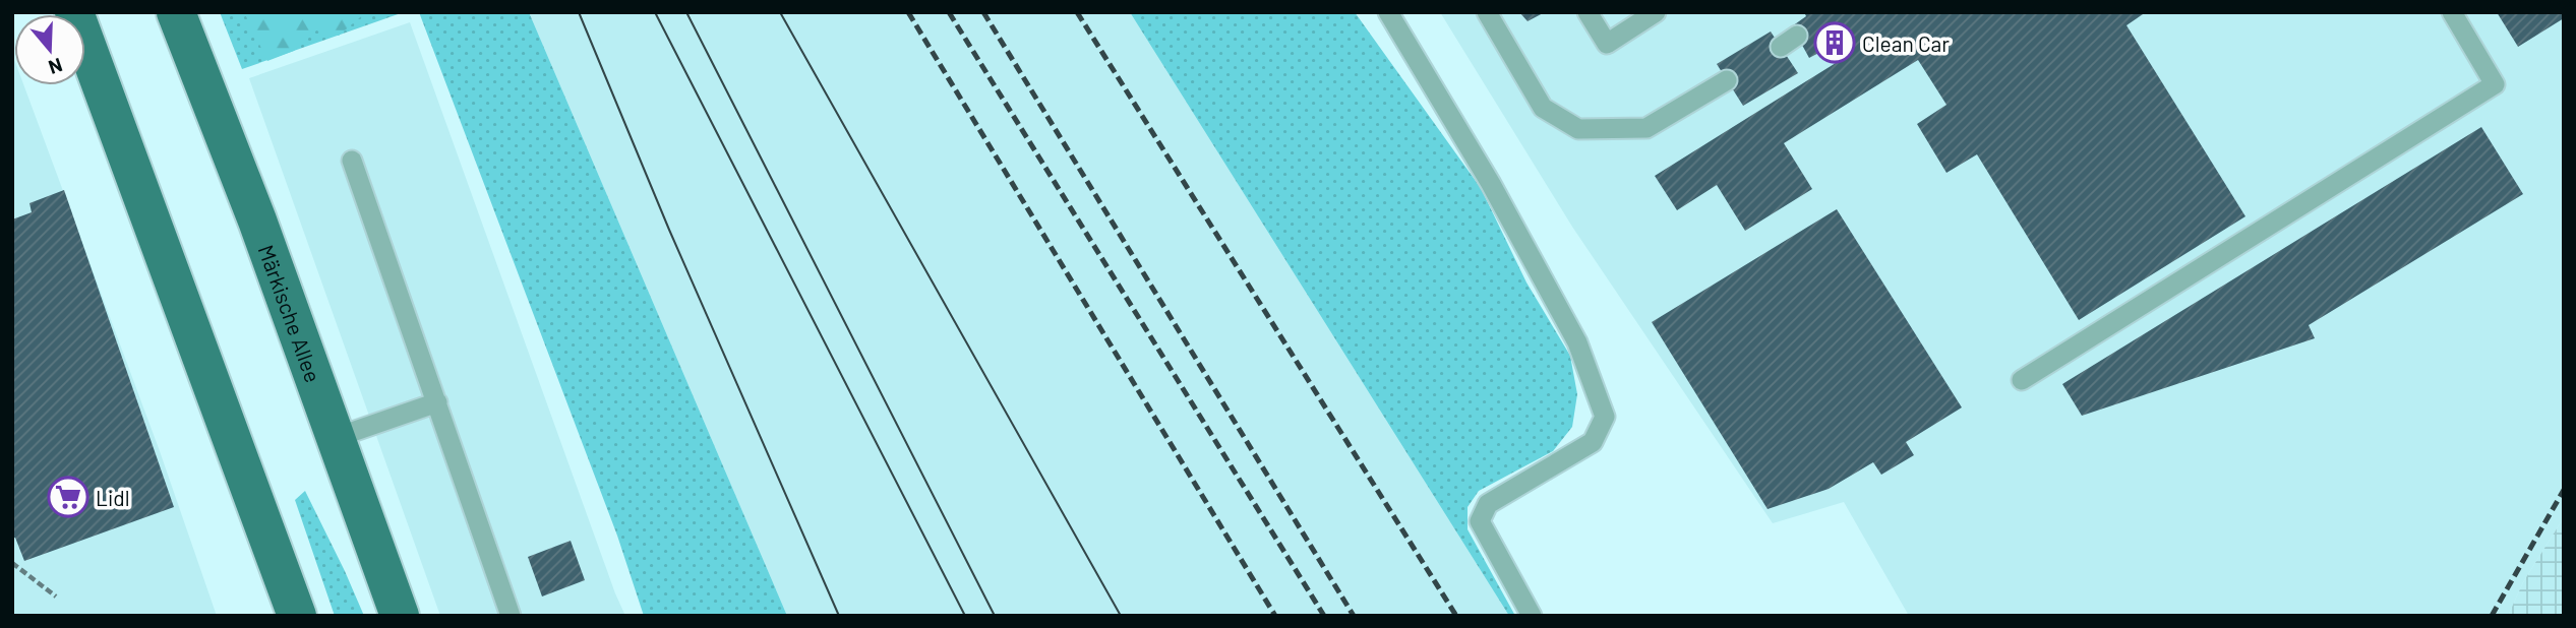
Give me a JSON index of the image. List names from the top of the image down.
{
  "streets": {
    "main road": ["Märkische Allee"]
  },
  "places": {
    "building": ["Clean Car"],
    "supermarket": ["Lidl"]
  },
  "north": "bottom"
}
